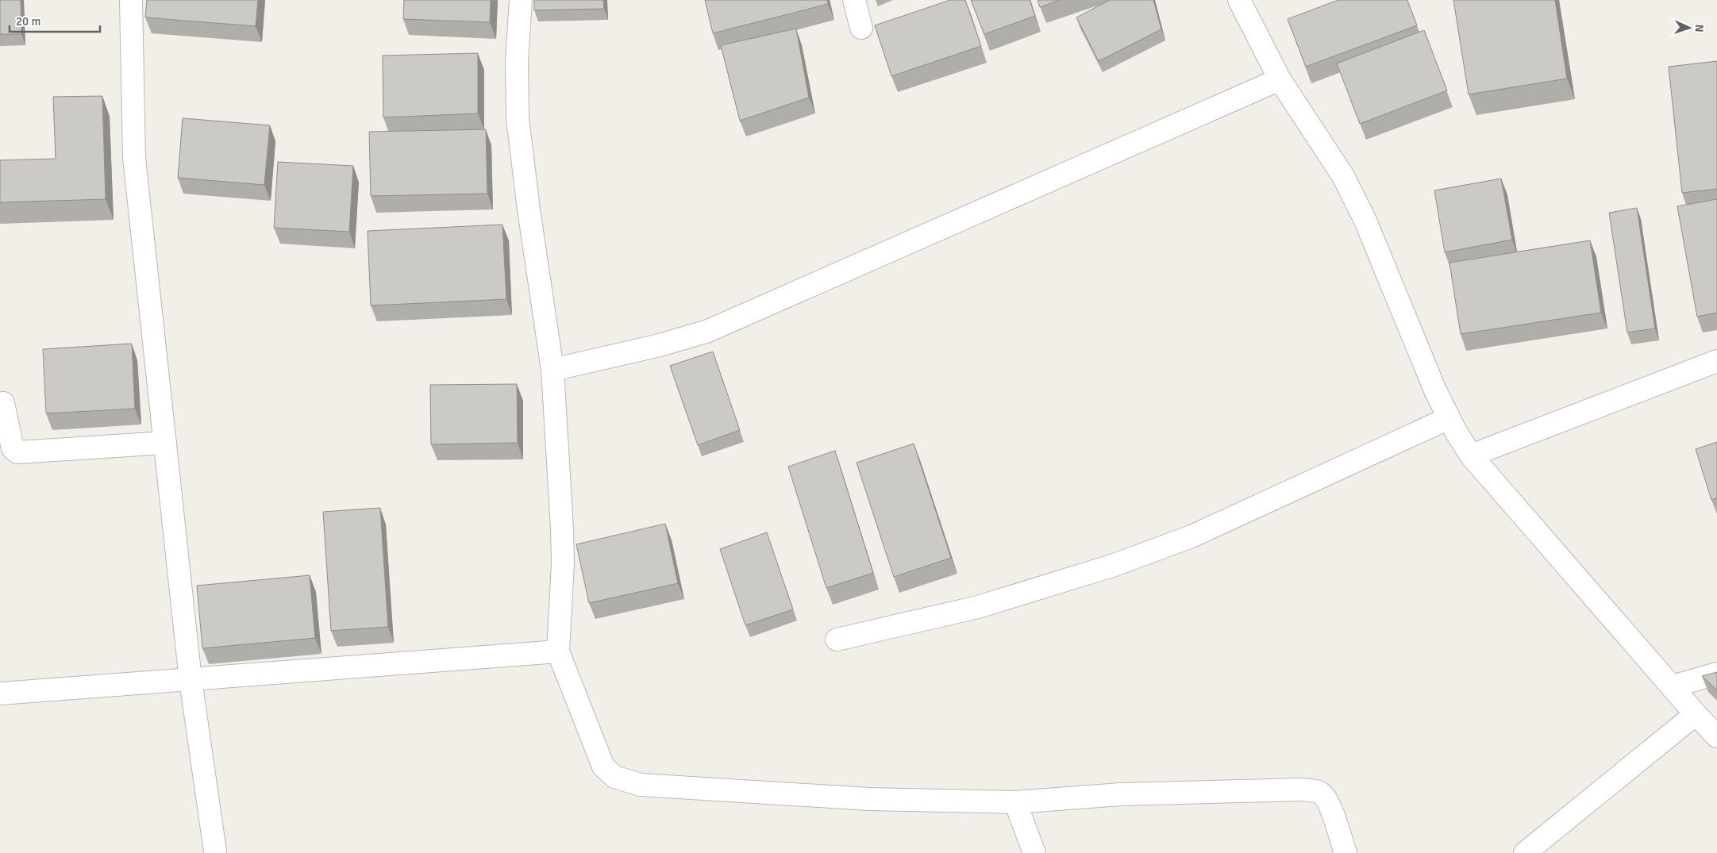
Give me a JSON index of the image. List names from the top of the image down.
{
  "scale_bar": "20 m",
  "north": "right"
}
